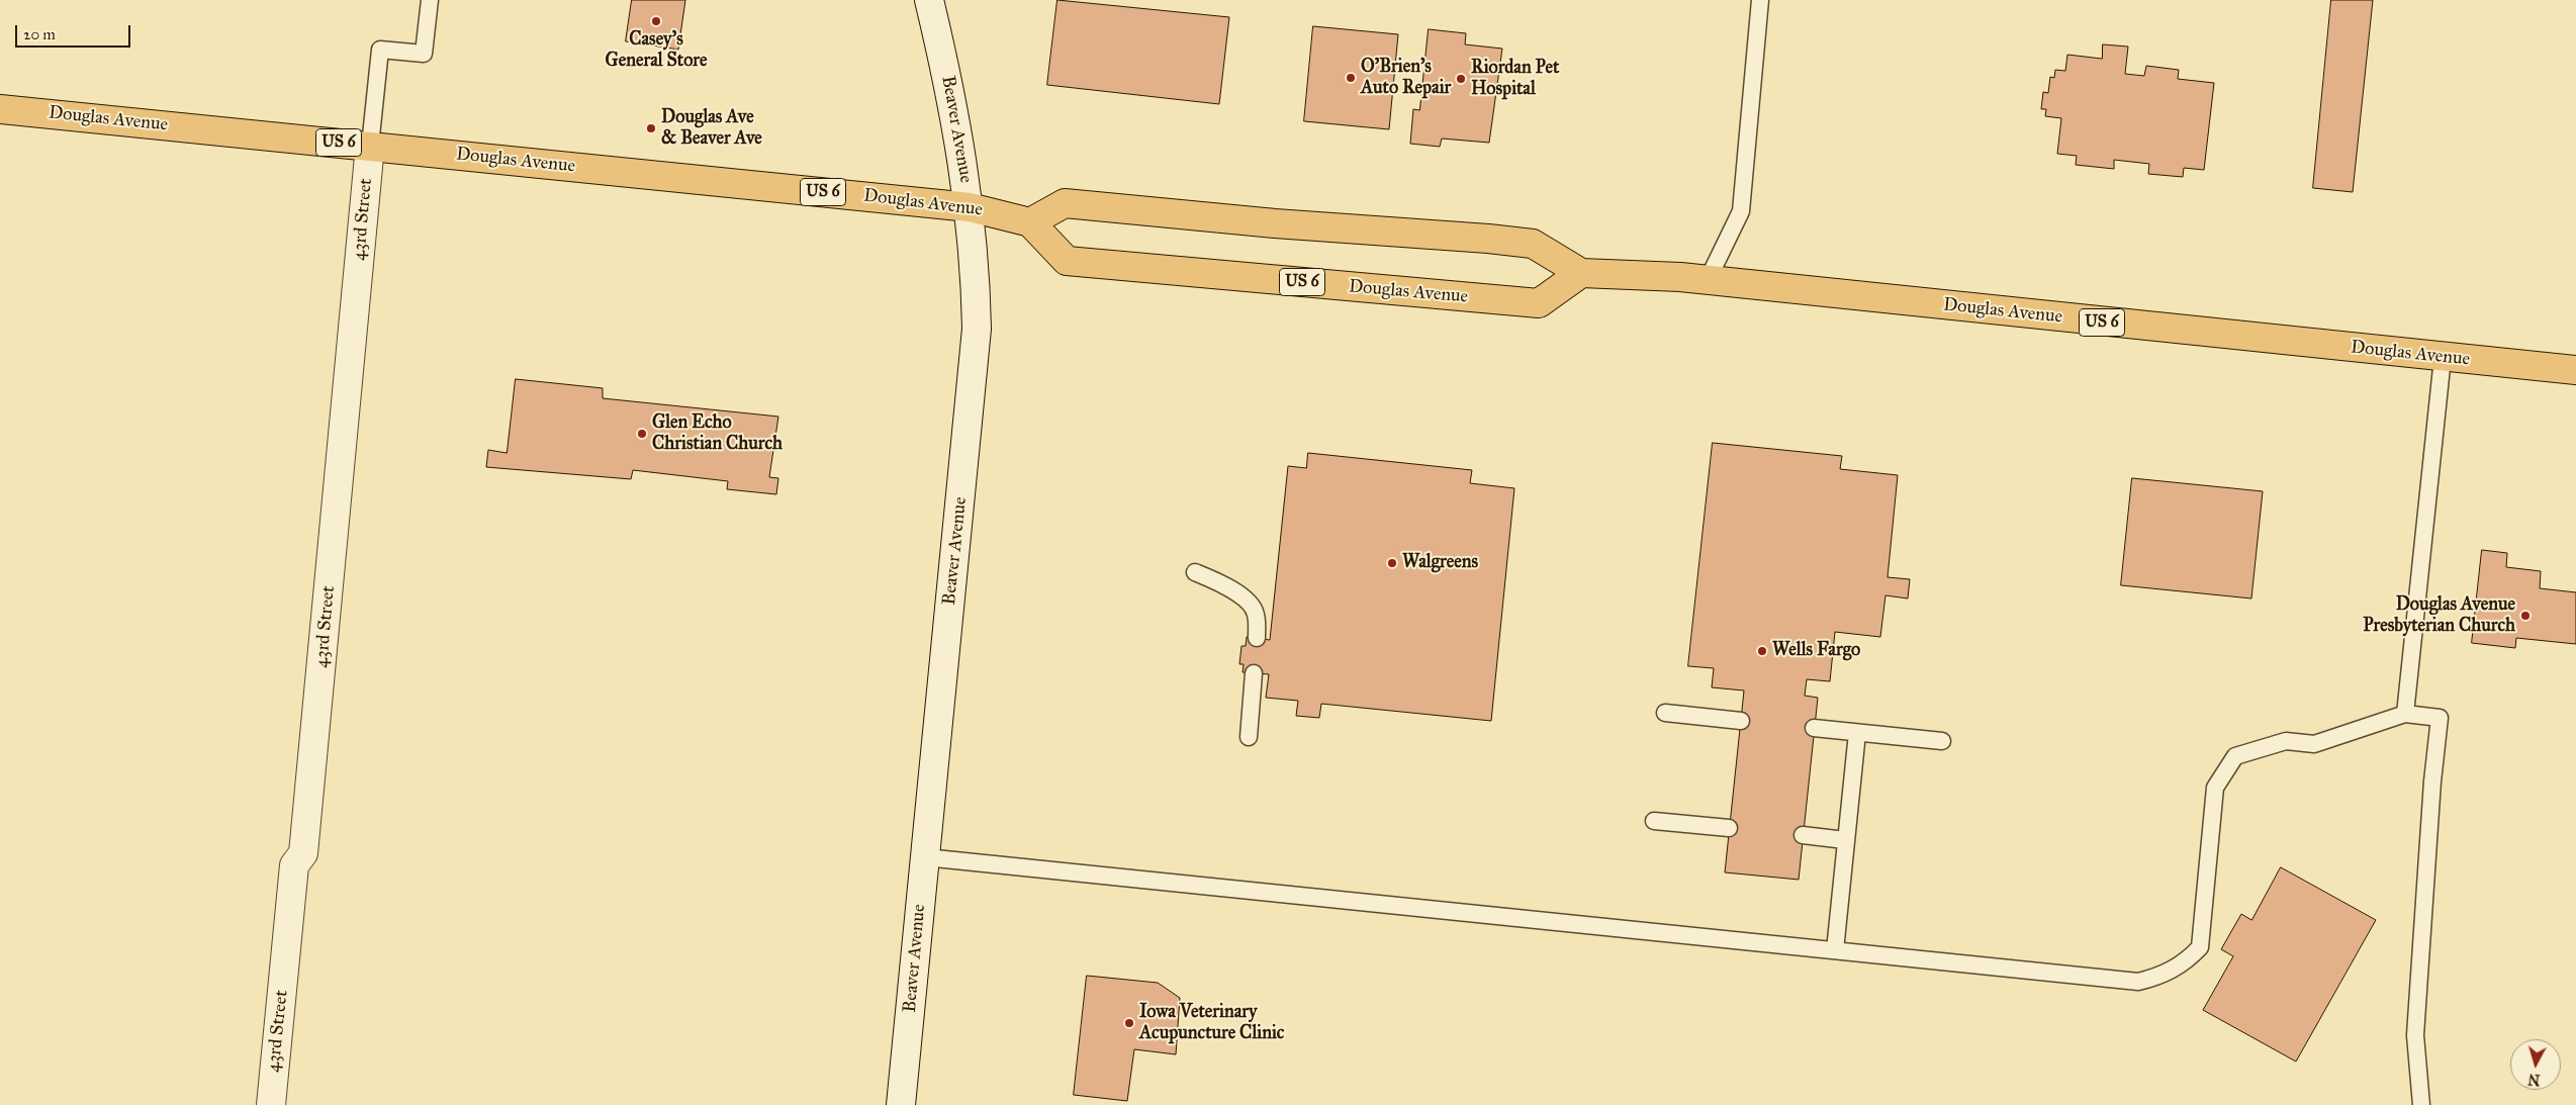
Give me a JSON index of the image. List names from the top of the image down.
{
  "streets": {
    "main road": [
      "Douglas Avenue",
      "Beaver Avenue",
      "US 6",
      "43rd Street"
    ]
  },
  "crossings": [
    ["Douglas Avenue", "Beaver Avenue"],
    ["Douglas Avenue", "43rd Street"]
  ],
  "places": [
    "Casey's General Store",
    "O'Brien's Auto Repair",
    "Riordan Pet Hospital",
    "Douglas Ave & Beaver Ave",
    "Glen Echo Christian Church",
    "Walgreens",
    "Douglas Avenue Presbyterian Church",
    "Wells Fargo",
    "Iowa Veterinary Acupuncture Clinic"
  ],
  "scale_bar": "20 m",
  "north": "bottom"
}
